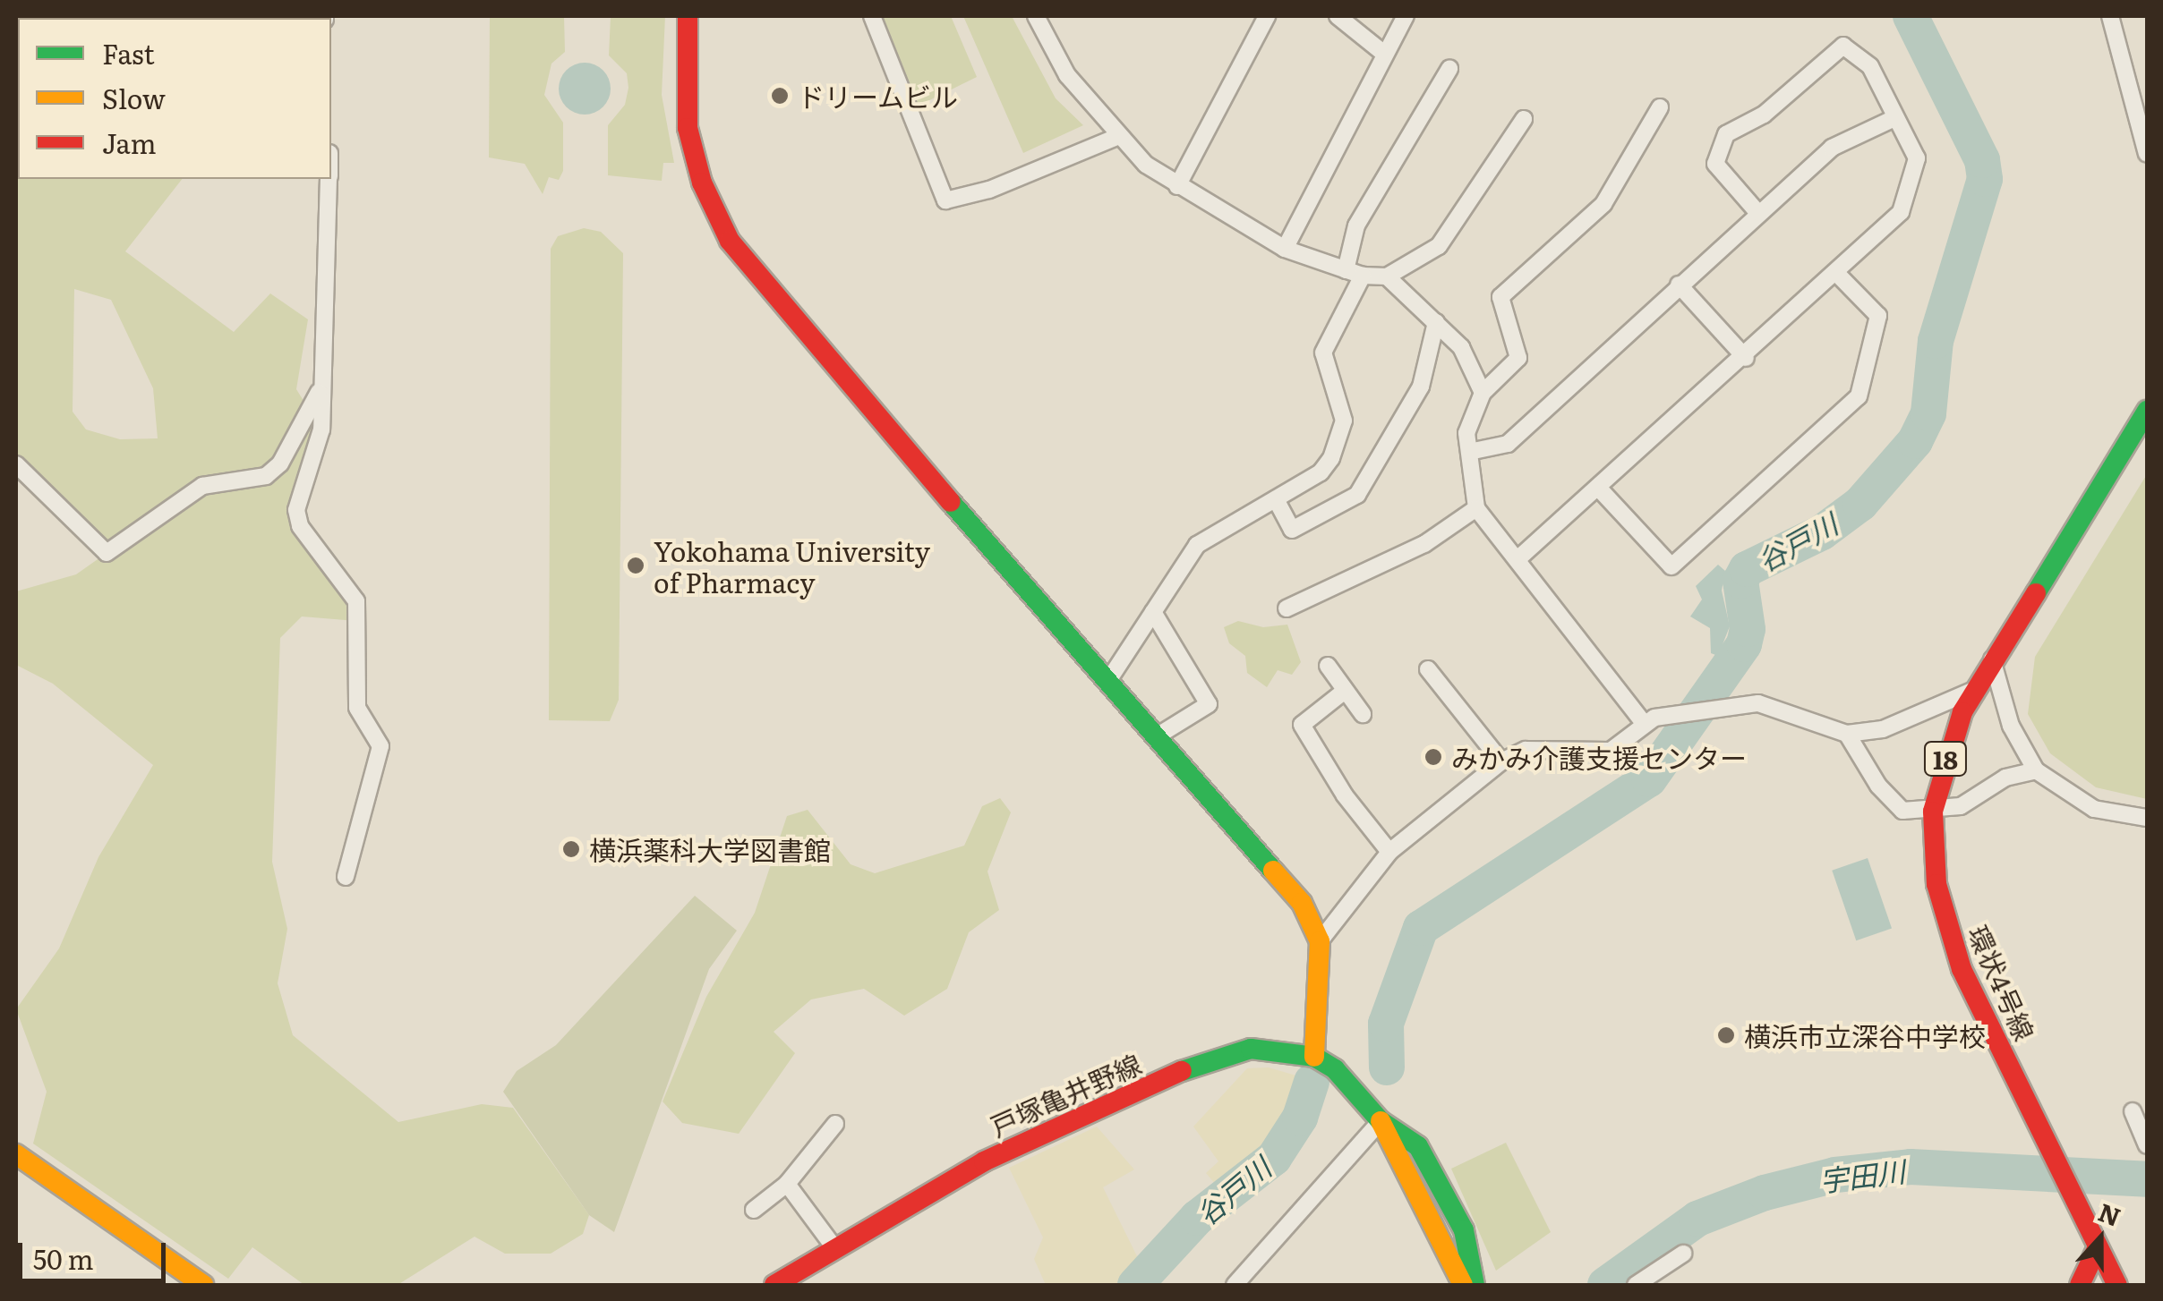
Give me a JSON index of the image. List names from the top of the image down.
{
  "streets": {
    "main road": ["18", "環状4号線", "戸塚亀井野線"]
  },
  "water": ["谷戸川", "宇田川"],
  "places": [
    "ドリームビル",
    "Yokohama University of Pharmacy",
    "みかみ介護支援センター",
    "横浜薬科大学図書館",
    "横浜市立深谷中学校"
  ],
  "legend": ["Fast", "Slow", "Jam"],
  "scale_bar": "50 m",
  "north": "top"
}
